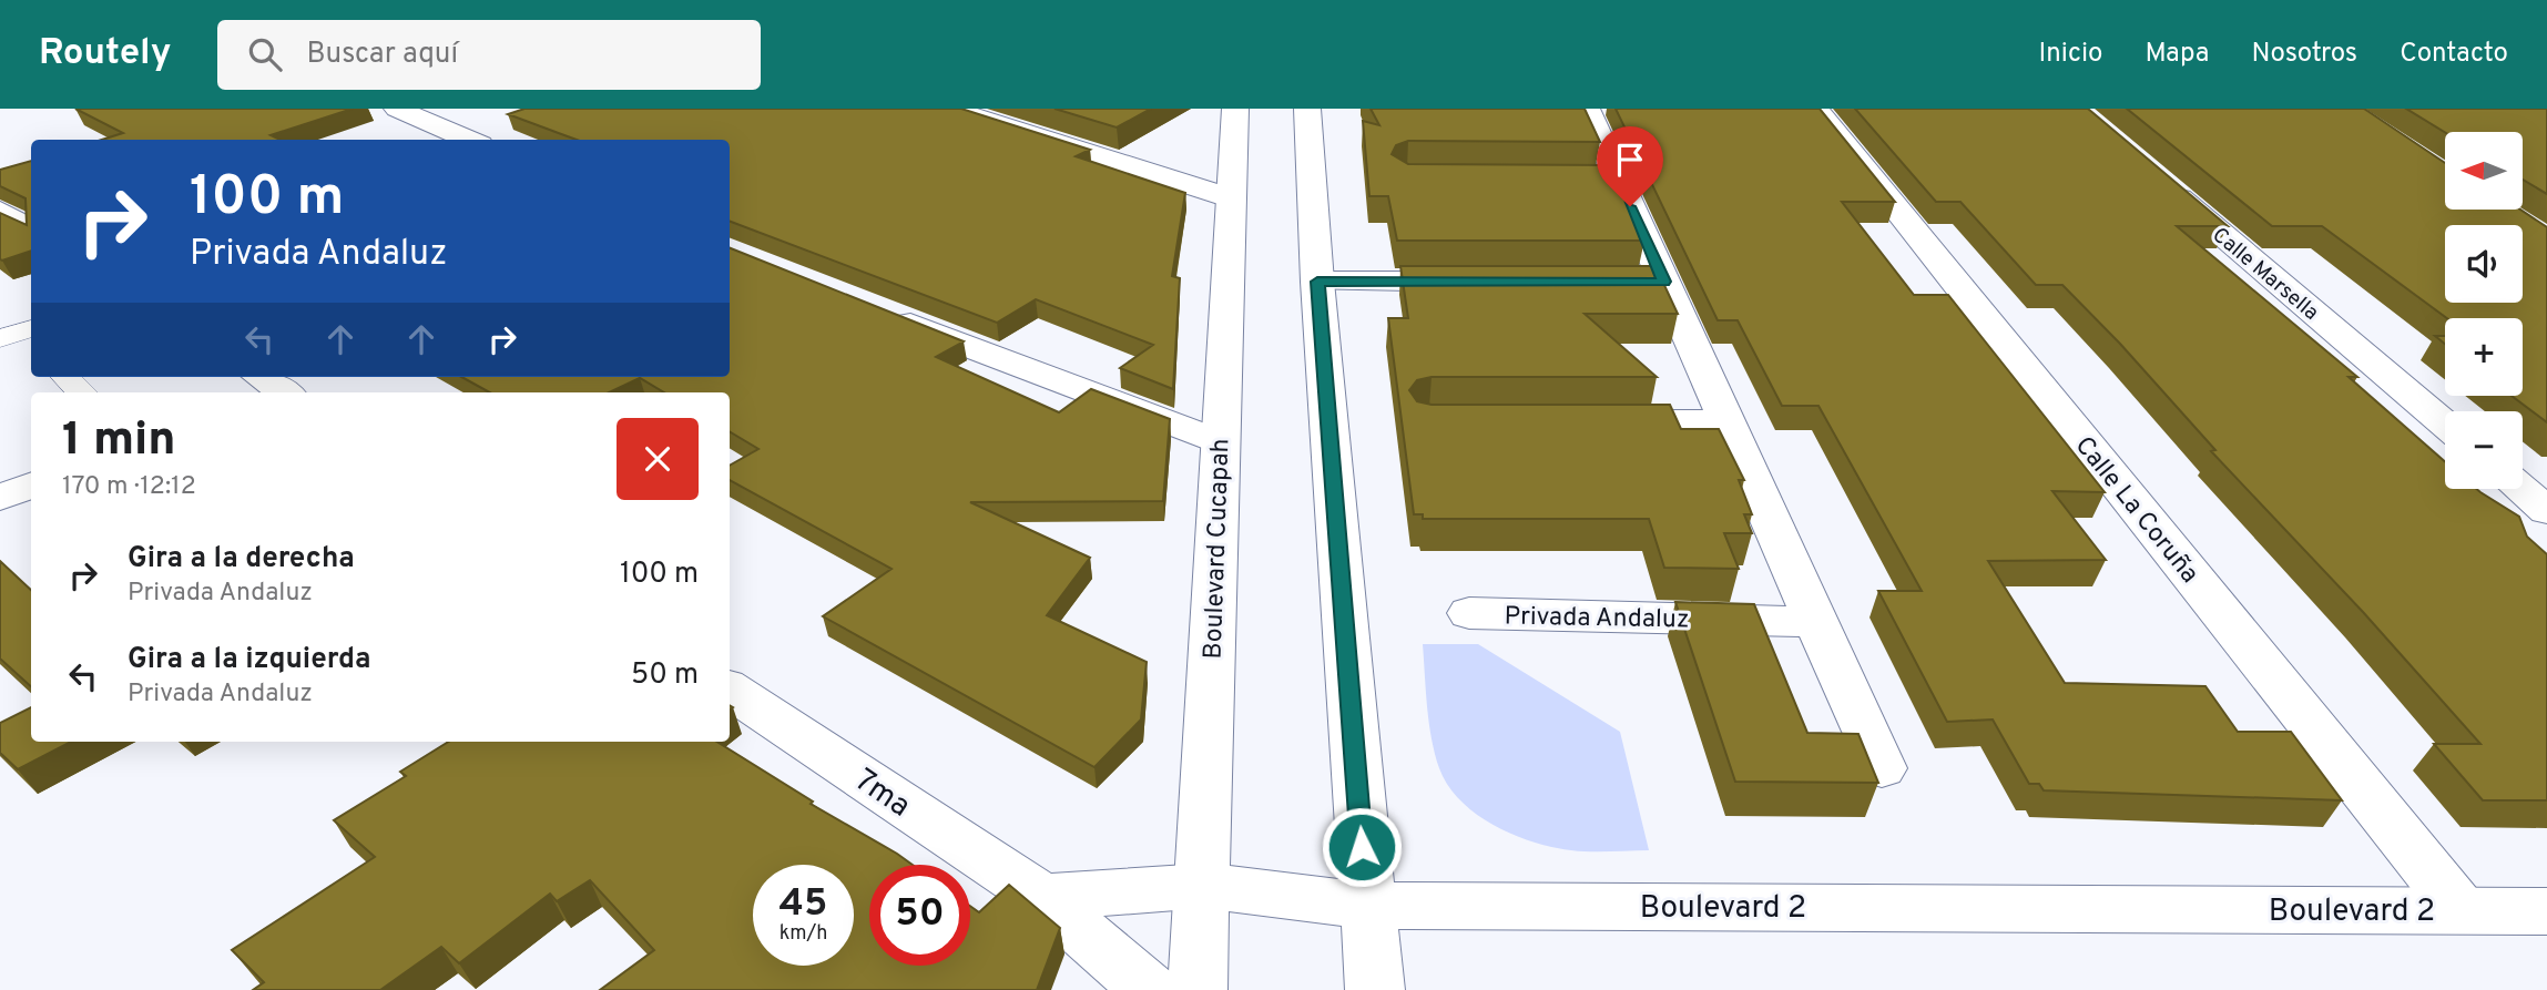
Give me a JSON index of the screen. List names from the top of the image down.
{
  "streets": {
    "street": [
      "Calle Marsella",
      "Calle La Coruña",
      "Boulevard Cucapah",
      "Privada Andaluz",
      "7ma",
      "Boulevard 2"
    ]
  },
  "crossings": [
    ["Calle La Coruña", "Boulevard 2"],
    ["Boulevard Cucapah", "Boulevard 2"],
    ["7ma", "Boulevard 2"]
  ],
  "north": "left",
  "page": {
    "header": "Routely",
    "search": "Buscar aquí",
    "nav": [
      "Inicio",
      "Mapa",
      "Nosotros",
      "Contacto"
    ],
    "map_buttons": ["+", "−"],
    "turn": ["100 m", "Privada Andaluz"],
    "heading": ["1 min", "170 m · 12:12"],
    "list": [
      {
        "name": "Gira a la derecha",
        "note": "Privada Andaluz",
        "value": "100 m"
      },
      {
        "name": "Gira a la izquierda",
        "note": "Privada Andaluz",
        "value": "50 m"
      }
    ],
    "speed": "45 km/h",
    "limit": "50"
  }
}
